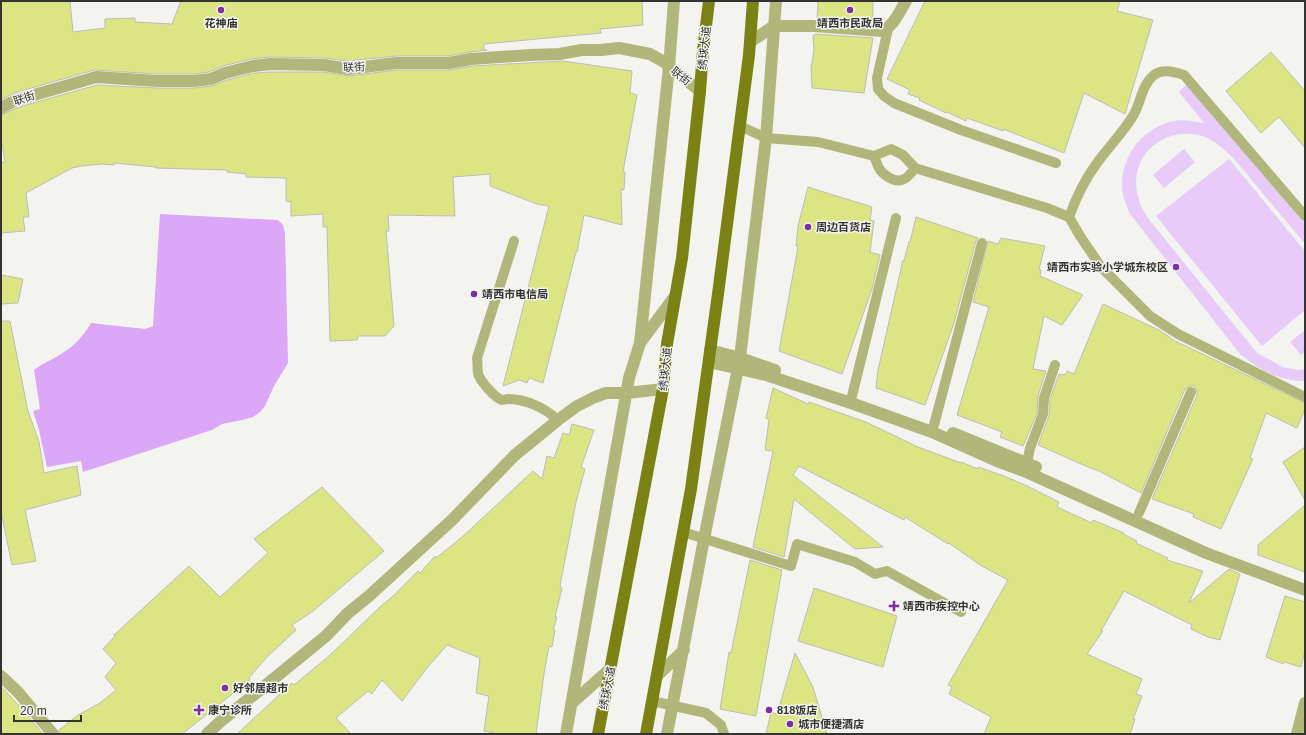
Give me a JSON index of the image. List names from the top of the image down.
{
  "streets": {
    "main road": ["绣球大道"],
    "street": ["联街"]
  },
  "crossings": [
    ["绣球大道", "联街"]
  ],
  "places": {
    "other": [
      "花神庙",
      "靖西市民政局",
      "周边百货店",
      "靖西市实验小学城东校区",
      "靖西市电信局",
      "好邻居超市",
      "818饭店",
      "城市便捷酒店"
    ],
    "health": ["靖西市疾控中心", "康宁诊所"]
  },
  "scale_bar": "20 m"
}
